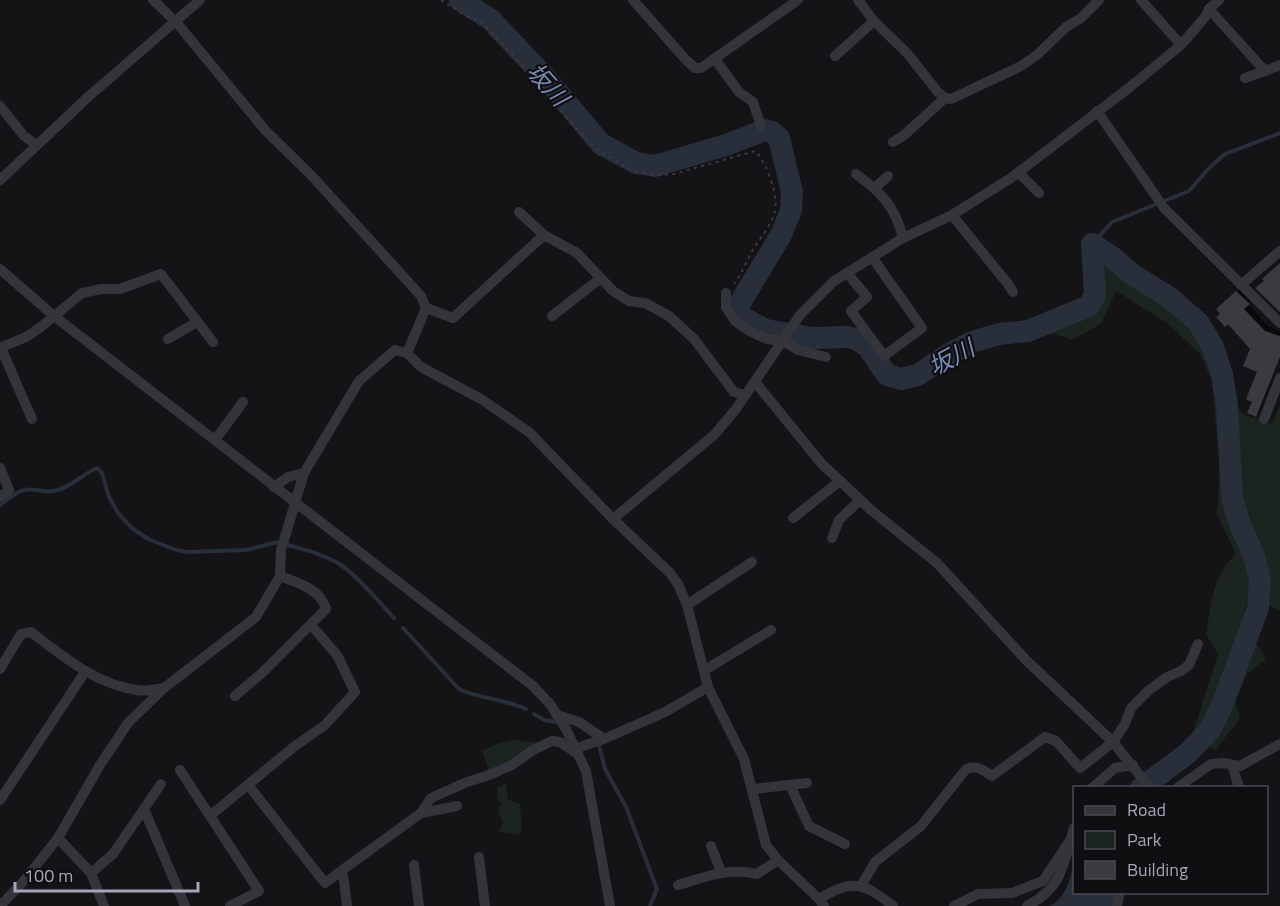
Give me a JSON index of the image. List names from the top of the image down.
{
  "water": ["坂川"],
  "legend": ["Road", "Park", "Building"],
  "scale_bar": "100 m"
}
